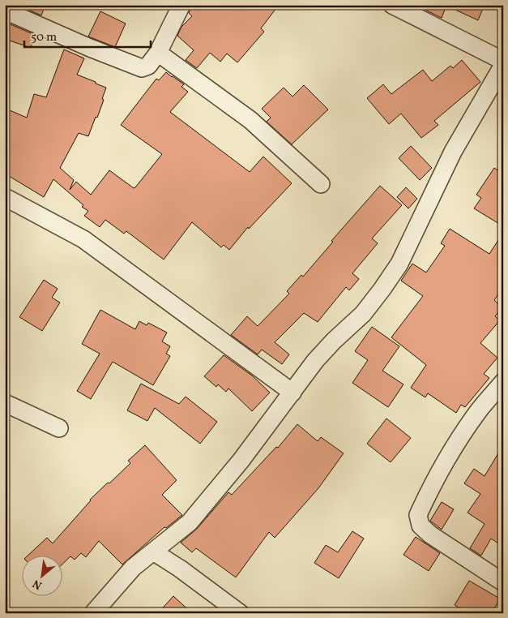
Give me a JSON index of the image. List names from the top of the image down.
{
  "scale_bar": "50 m",
  "north": "bottom left"
}
